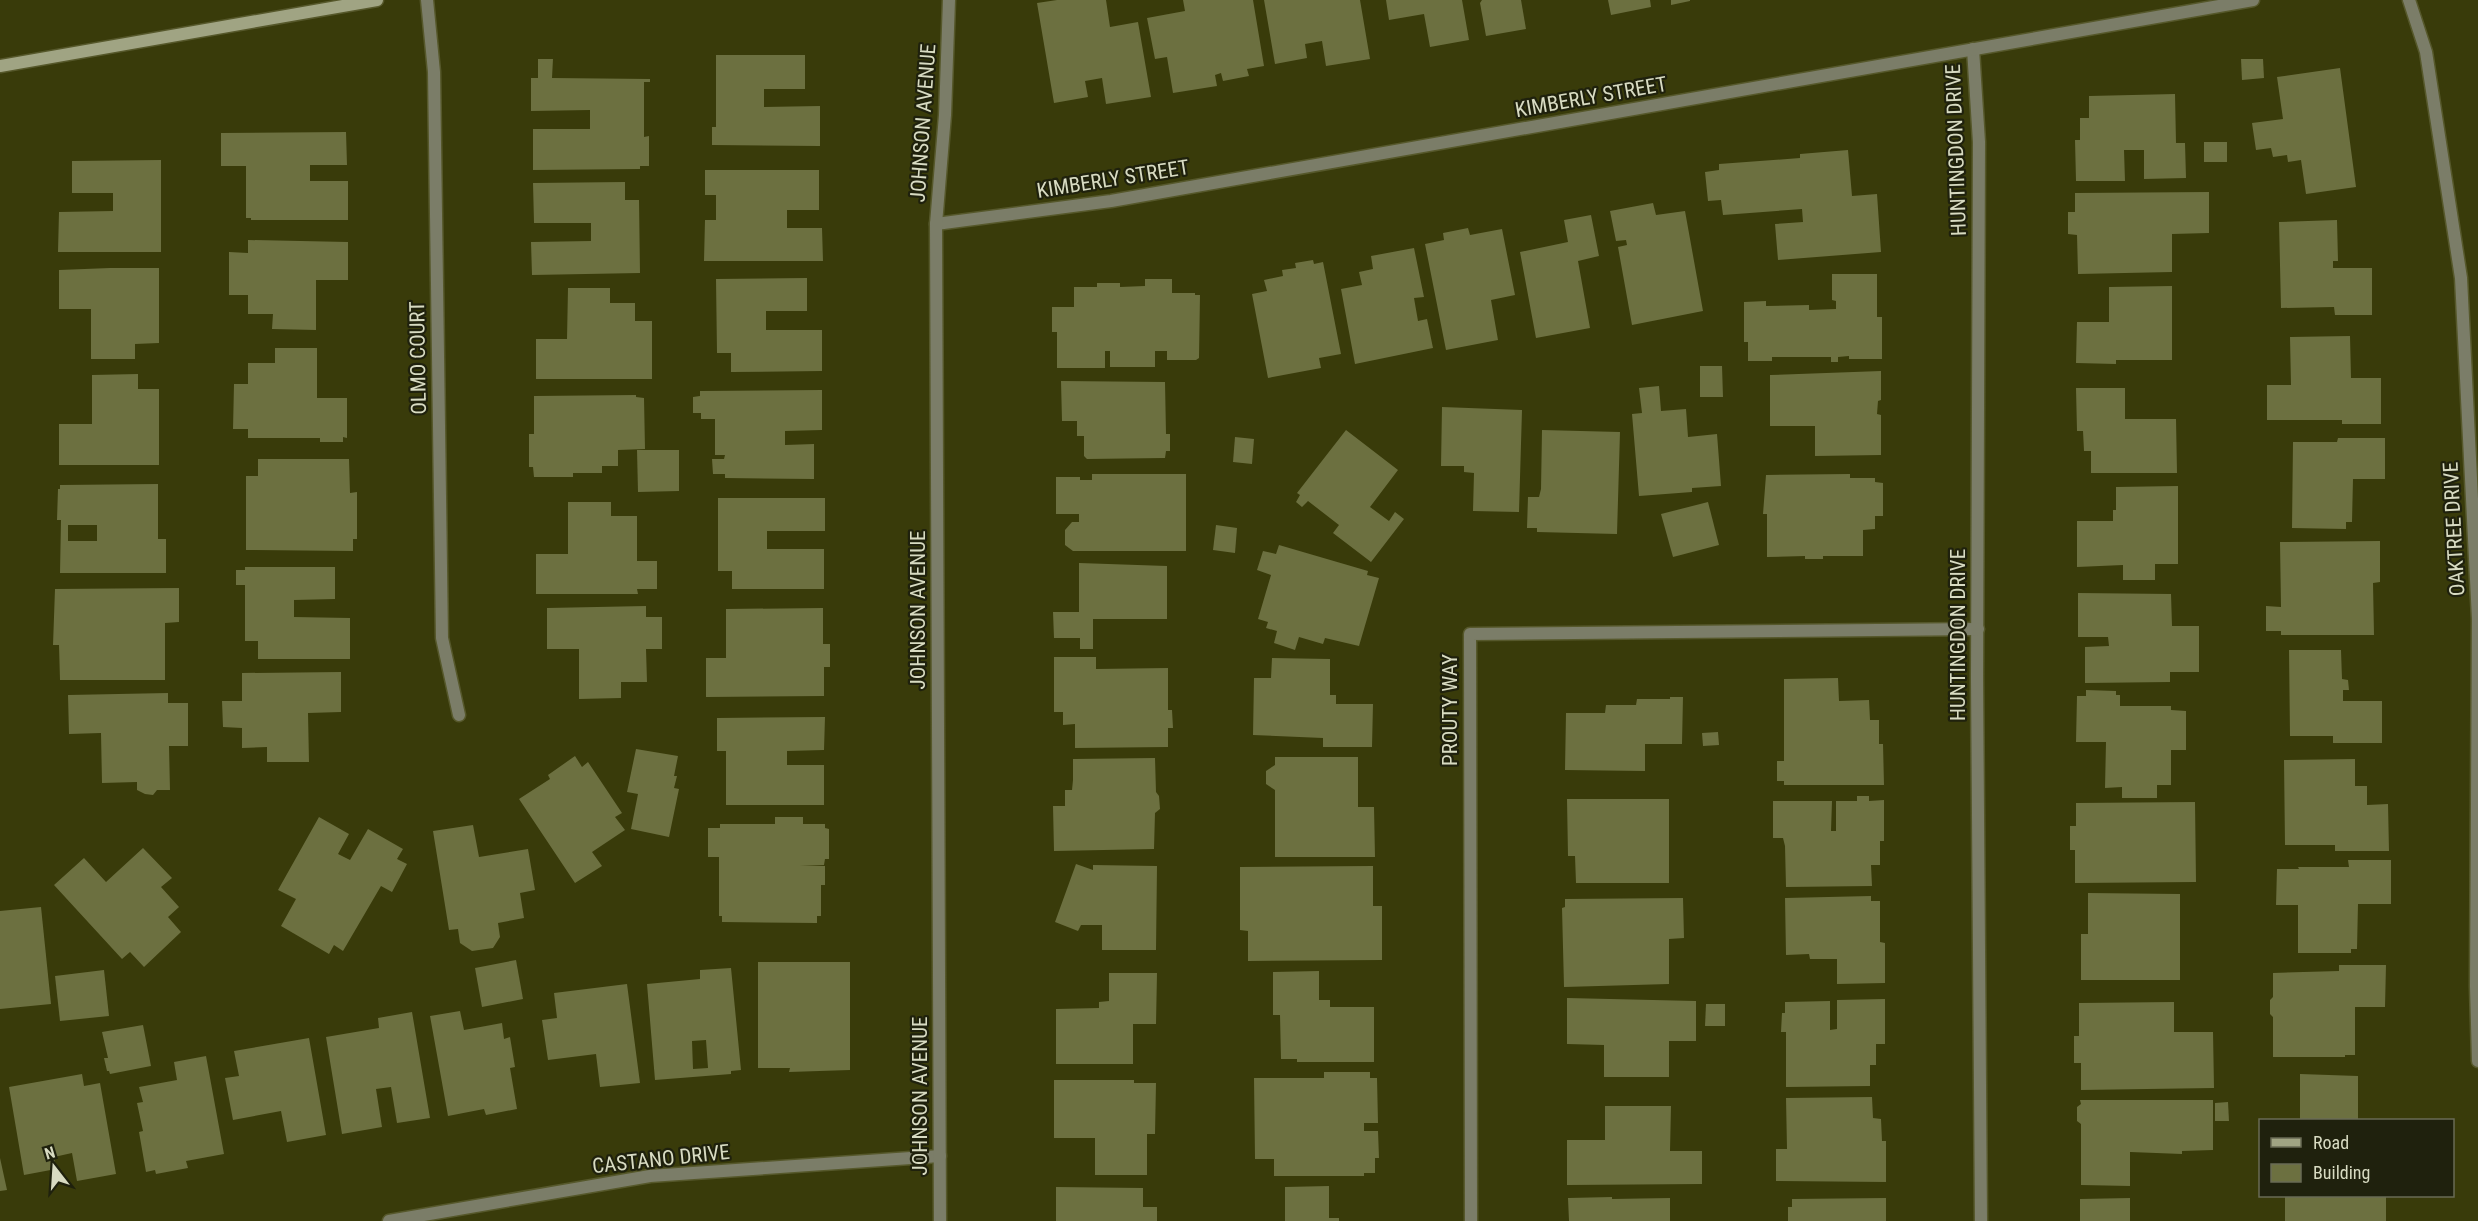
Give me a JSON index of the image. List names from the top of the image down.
{
  "streets": {
    "street": [
      "KIMBERLY STREET",
      "JOHNSON AVENUE",
      "HUNTINGDON DRIVE",
      "OLMO COURT",
      "OAKTREE DRIVE",
      "PROUTY WAY",
      "CASTANO DRIVE"
    ]
  },
  "crossings": [
    ["KIMBERLY STREET", "JOHNSON AVENUE"],
    ["KIMBERLY STREET", "HUNTINGDON DRIVE"],
    ["JOHNSON AVENUE", "CASTANO DRIVE"],
    ["HUNTINGDON DRIVE", "PROUTY WAY"]
  ],
  "legend": ["Road", "Building"],
  "north": "top"
}
